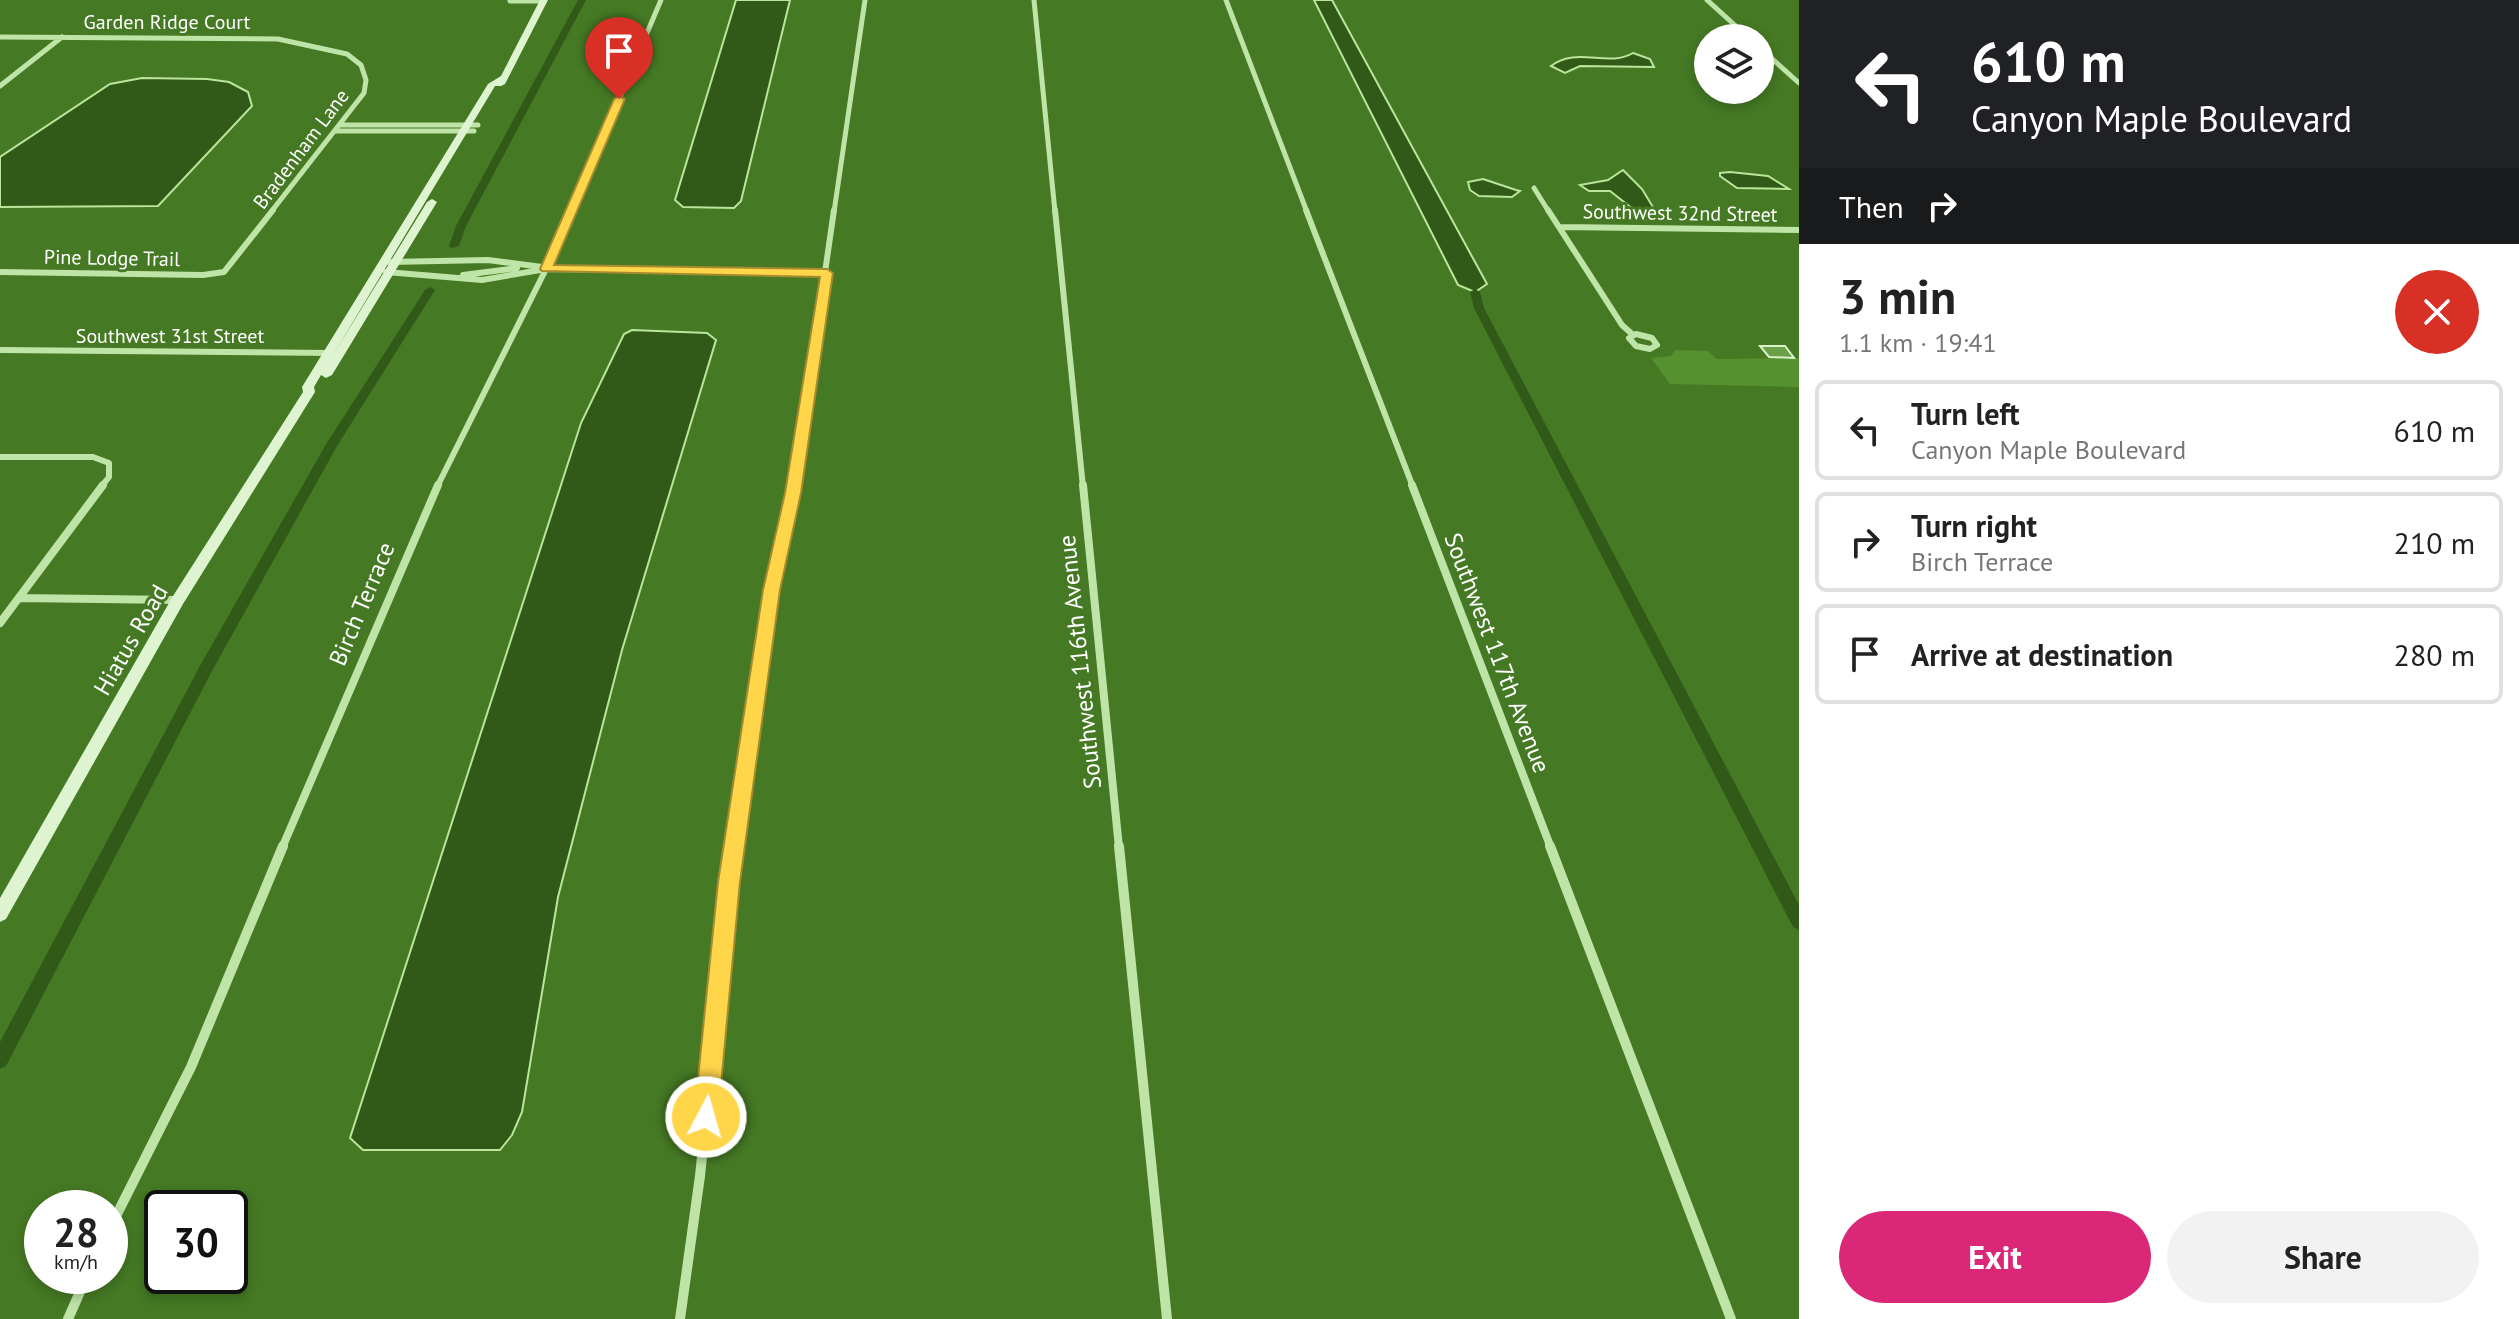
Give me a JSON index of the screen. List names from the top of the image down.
{
  "streets": {
    "street": [
      "Garden Ridge Court",
      "Bradenham Lane",
      "Southwest 32nd Street",
      "Pine Lodge Trail",
      "Southwest 31st Street",
      "Birch Terrace",
      "Hiatus Road",
      "Southwest 117th Avenue",
      "Southwest 116th Avenue"
    ]
  },
  "crossings": [
    ["Garden Ridge Court", "Bradenham Lane"],
    ["Bradenham Lane", "Pine Lodge Trail"],
    ["Southwest 31st Street", "Hiatus Road"]
  ],
  "page": {
    "turn": ["610 m", "Canyon Maple Boulevard"],
    "then": "Then",
    "heading": ["3 min", "1.1 km · 19:41"],
    "list": [
      {
        "name": "Turn left",
        "note": "Canyon Maple Boulevard",
        "value": "610 m"
      },
      {
        "name": "Turn right",
        "note": "Birch Terrace",
        "value": "210 m"
      },
      {
        "name": "Arrive at destination",
        "value": "280 m"
      }
    ],
    "speed": "28 km/h",
    "limit": "30",
    "buttons": ["Exit", "Share"]
  }
}
